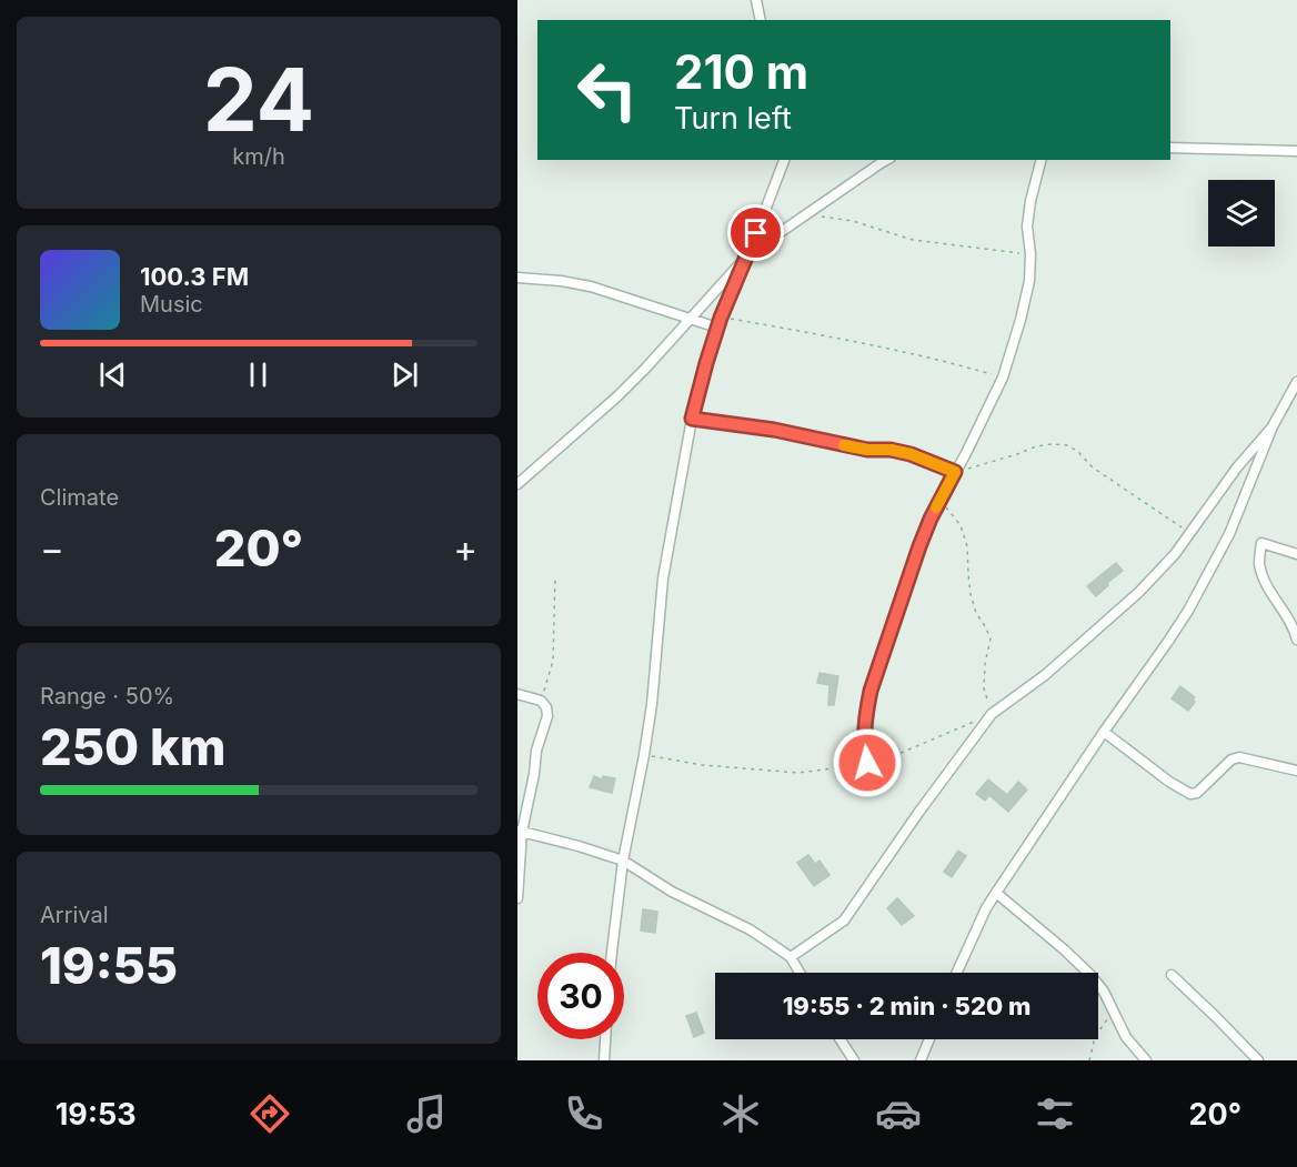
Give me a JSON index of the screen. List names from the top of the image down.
{
  "page": {
    "tile": [
      ["24", "km/h"],
      "Climate",
      ["Range · 50%", "250 km"],
      ["Arrival", "19:55"]
    ],
    "turn": ["210 m", "Turn left"],
    "song": ["100.3 FM", "Music"],
    "heat": ["−", "20°", "+"],
    "limit": "30",
    "trip": "19:55 · 2 min · 520 m",
    "tabs": ["19:53", "20°"]
  }
}
